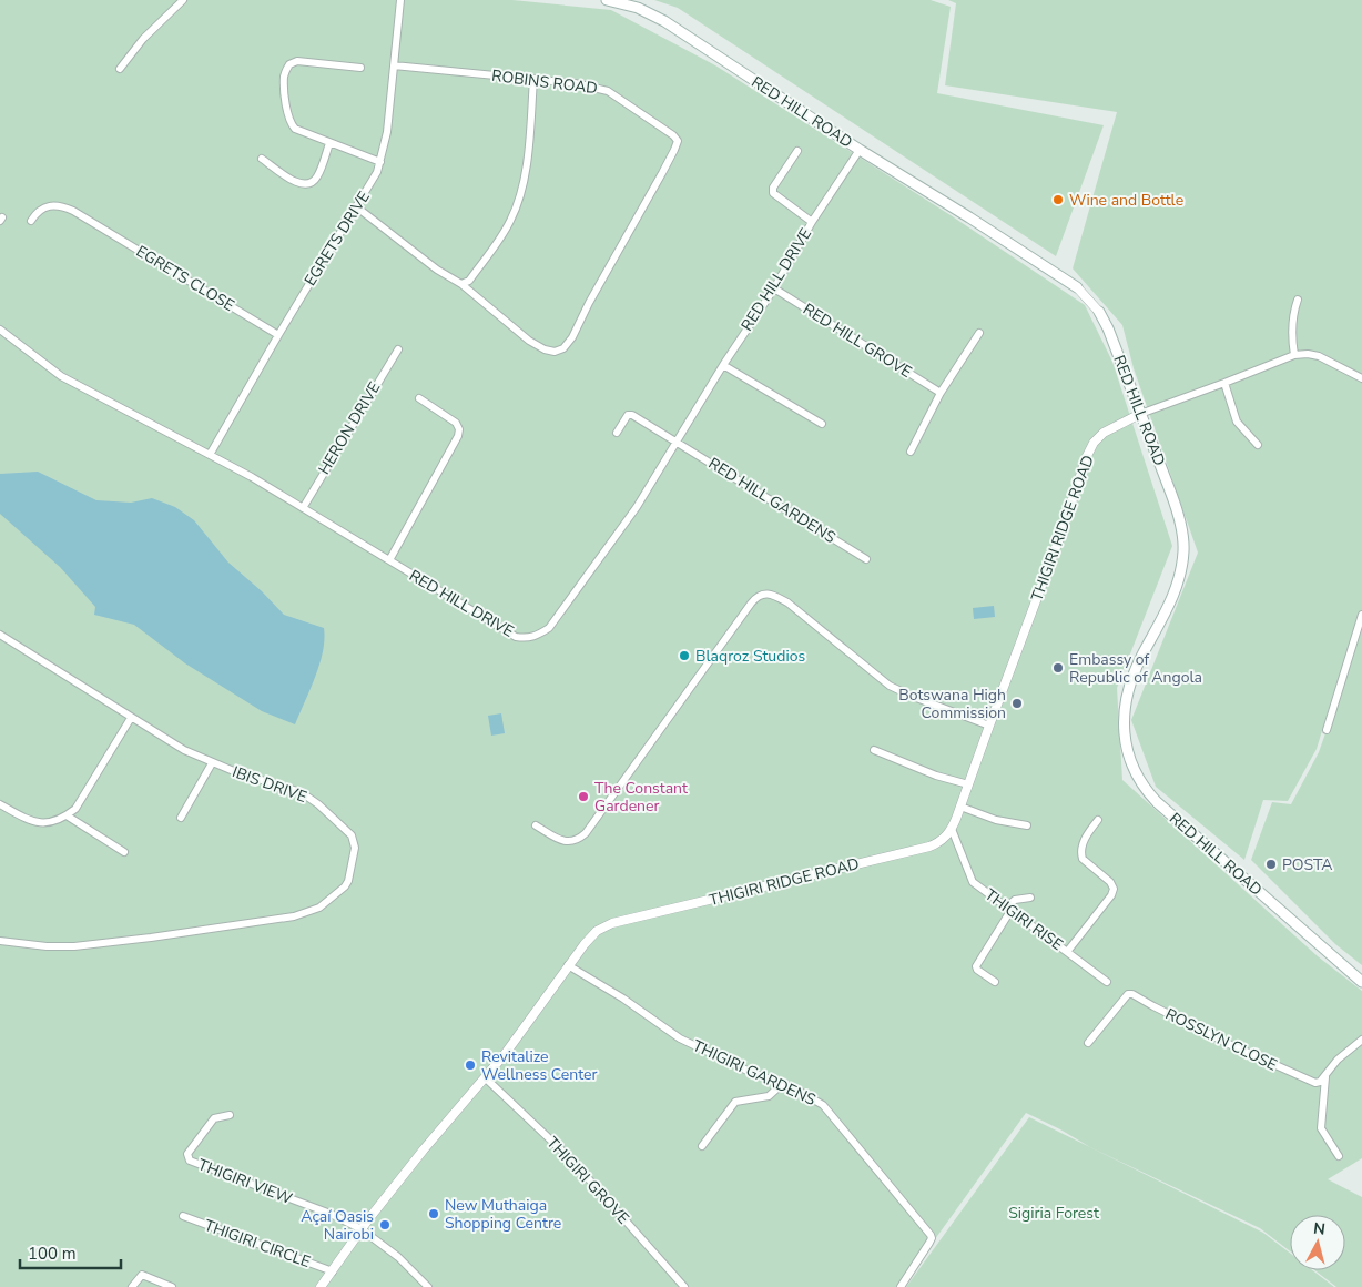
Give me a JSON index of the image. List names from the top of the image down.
{
  "streets": {
    "main road": ["RED HILL ROAD"],
    "street": [
      "ROBINS ROAD",
      "EGRETS DRIVE",
      "EGRETS CLOSE",
      "RED HILL DRIVE",
      "RED HILL GROVE",
      "HERON DRIVE",
      "RED HILL GARDENS",
      "THIGIRI RIDGE ROAD",
      "IBIS DRIVE",
      "THIGIRI RISE",
      "ROSSLYN CLOSE",
      "THIGIRI GARDENS",
      "THIGIRI GROVE",
      "THIGIRI VIEW",
      "THIGIRI CIRCLE"
    ]
  },
  "crossings": [
    ["ROBINS ROAD", "EGRETS DRIVE"],
    ["RED HILL ROAD", "RED HILL DRIVE"],
    ["RED HILL ROAD", "THIGIRI RIDGE ROAD"],
    ["EGRETS DRIVE", "EGRETS CLOSE"],
    ["EGRETS DRIVE", "RED HILL DRIVE"],
    ["RED HILL DRIVE", "RED HILL GROVE"],
    ["RED HILL DRIVE", "HERON DRIVE"],
    ["RED HILL DRIVE", "RED HILL GARDENS"],
    ["THIGIRI RIDGE ROAD", "THIGIRI RISE"],
    ["THIGIRI RIDGE ROAD", "THIGIRI GARDENS"],
    ["THIGIRI RIDGE ROAD", "THIGIRI GROVE"],
    ["THIGIRI RIDGE ROAD", "THIGIRI VIEW"],
    ["THIGIRI RIDGE ROAD", "THIGIRI CIRCLE"]
  ],
  "parks": ["Sigiria Forest"],
  "places": [
    "Wine and Bottle",
    "Blaqroz Studios",
    "Embassy of Republic of Angola",
    "Botswana High Commission",
    "The Constant Gardener",
    "POSTA",
    "Revitalize Wellness Center",
    "New Muthaiga Shopping Centre",
    "Açaí Oasis Nairobi"
  ],
  "scale_bar": "100 m",
  "north": "top"
}
